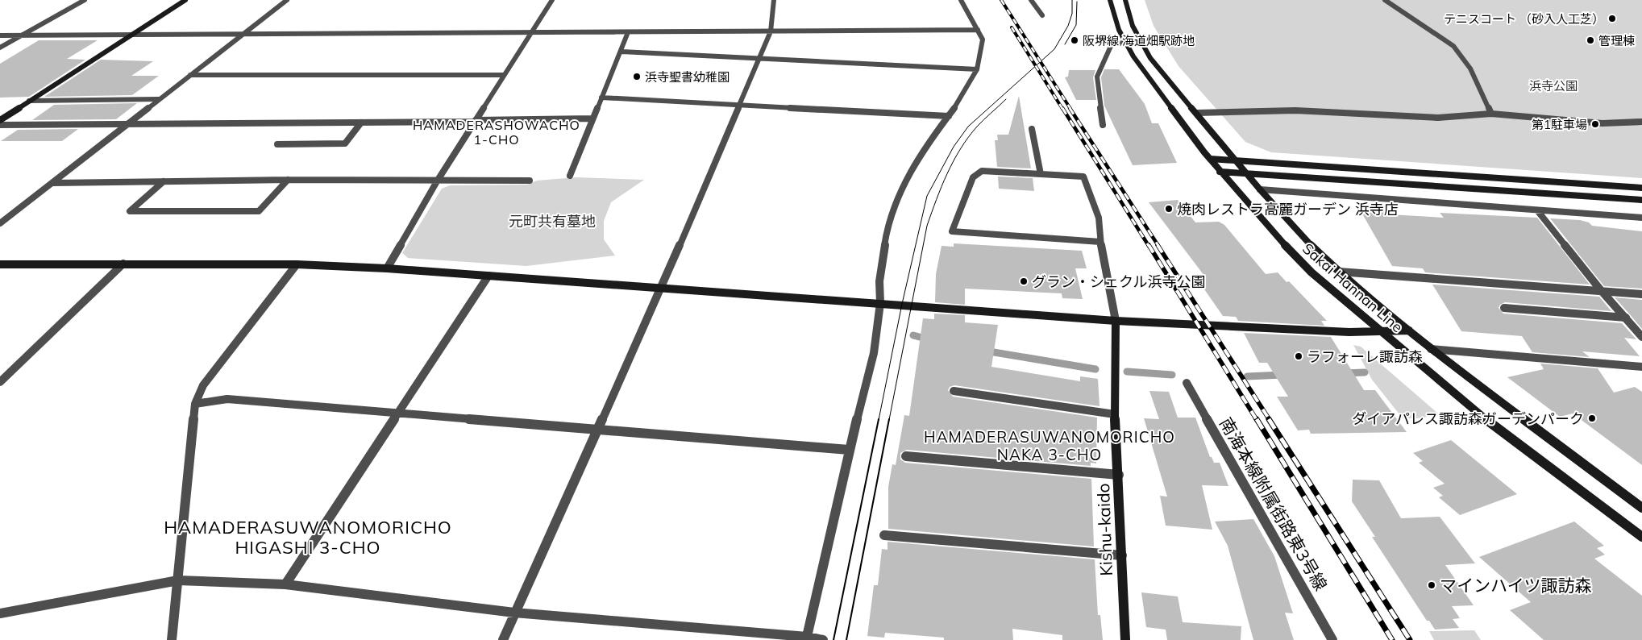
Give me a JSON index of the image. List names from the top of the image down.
{
  "streets": {
    "street": ["Sakai Hannan Line", "南海本線附属街路東3号線", "Kishu-kaido"]
  },
  "districts": ["HAMADERASHOWACHO 1-CHO", "HAMADERASUWANOMORICHO NAKA 3-CHO", "HAMADERASUWANOMORICHO HIGASHI 3-CHO"],
  "parks": ["浜寺公園", "元町共有墓地"],
  "places": [
    "テニスコート （砂入人工芝）",
    "阪堺線 海道畑駅跡地",
    "管理棟",
    "浜寺聖書幼稚園",
    "第1駐車場",
    "焼肉レストラ高麗ガーデン 浜寺店",
    "グラン・シェクル浜寺公園",
    "ラフォーレ諏訪森",
    "ダイアパレス諏訪森ガーデンパーク",
    "マインハイツ諏訪森"
  ]
}
